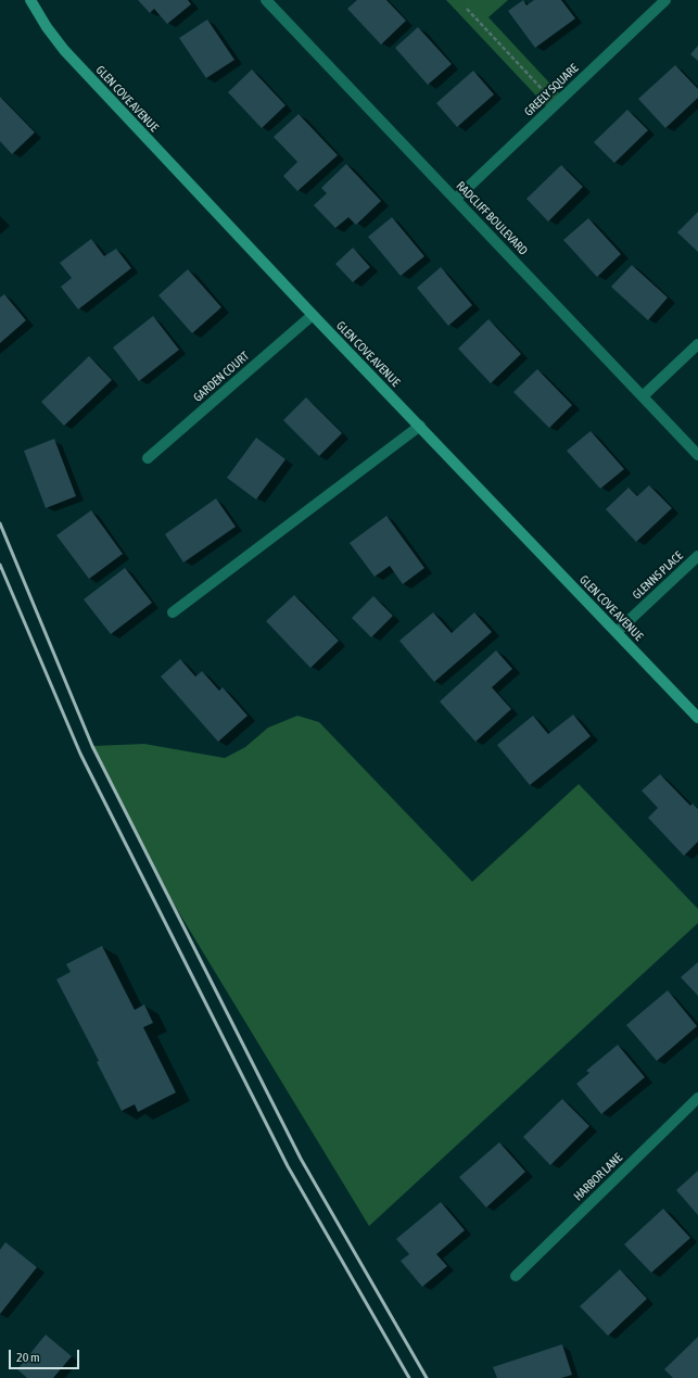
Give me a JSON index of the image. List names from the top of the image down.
{
  "streets": {
    "main road": ["GLEN COVE AVENUE"],
    "street": [
      "GREELY SQUARE",
      "RADCLIFF BOULEVARD",
      "GARDEN COURT",
      "GLENNS PLACE",
      "HARBOR LANE"
    ]
  },
  "crossings": [
    ["GREELY SQUARE", "RADCLIFF BOULEVARD"],
    ["GLEN COVE AVENUE", "GARDEN COURT"],
    ["GLEN COVE AVENUE", "GLENNS PLACE"]
  ],
  "scale_bar": "20 m"
}
